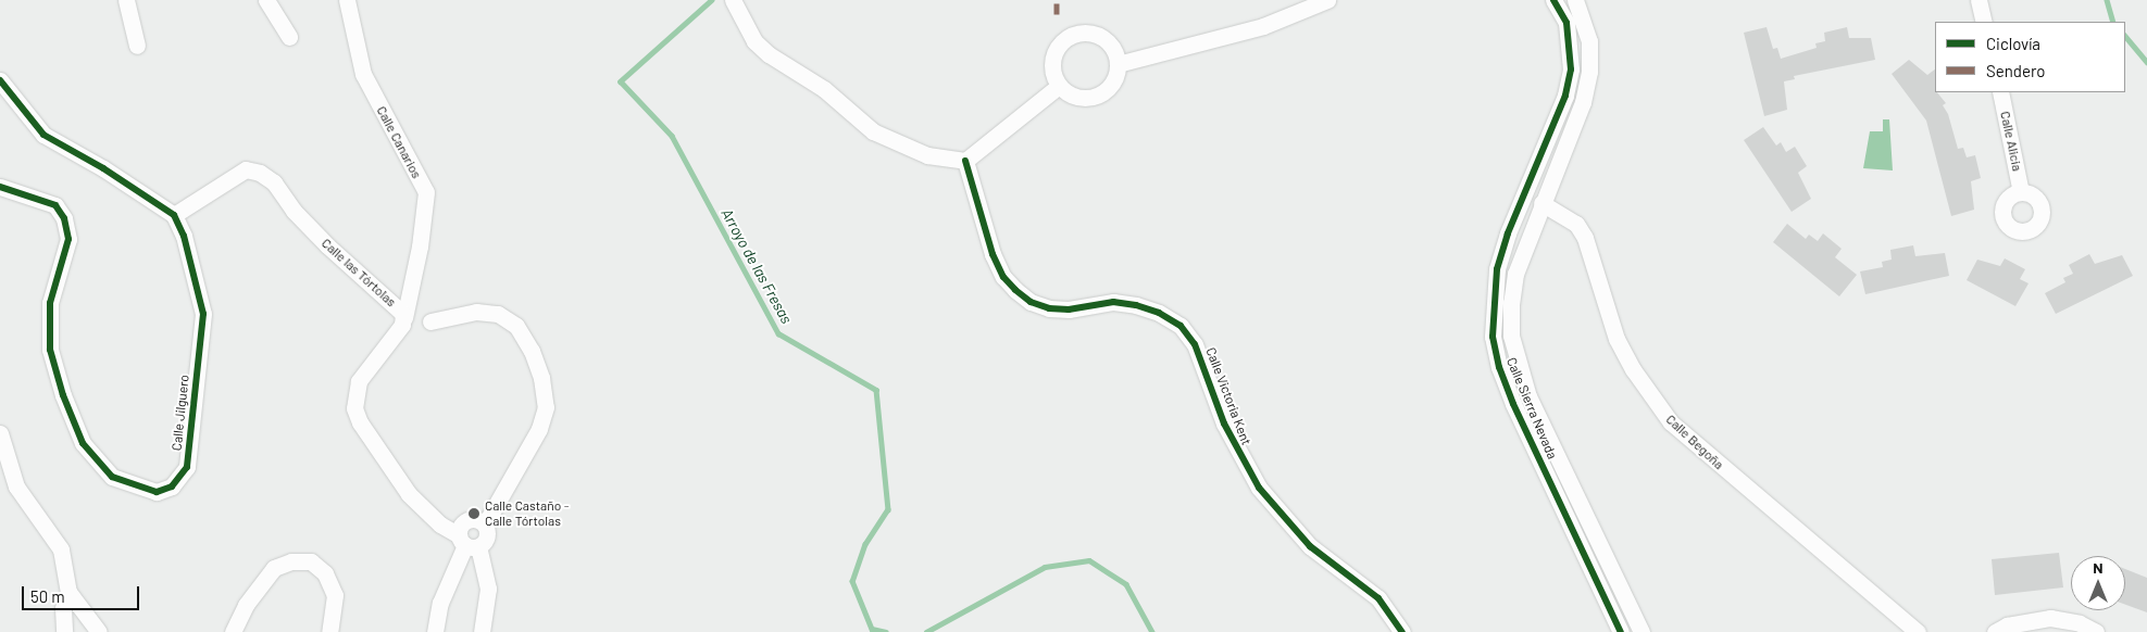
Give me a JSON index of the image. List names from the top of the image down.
{
  "streets": {
    "street": [
      "Calle Alicia",
      "Calle Canarios",
      "Calle las Tórtolas",
      "Calle Victoria Kent",
      "Calle Sierra Nevada",
      "Calle Jilguero",
      "Calle Begoña"
    ]
  },
  "crossings": [
    ["Calle Canarios", "Calle las Tórtolas"],
    ["Calle las Tórtolas", "Calle Jilguero"],
    ["Calle Sierra Nevada", "Calle Begoña"]
  ],
  "water": ["Arroyo de las Fresas"],
  "places": ["Calle Castaño - Calle Tórtolas"],
  "legend": ["Ciclovía", "Sendero"],
  "scale_bar": "50 m",
  "north": "top"
}
